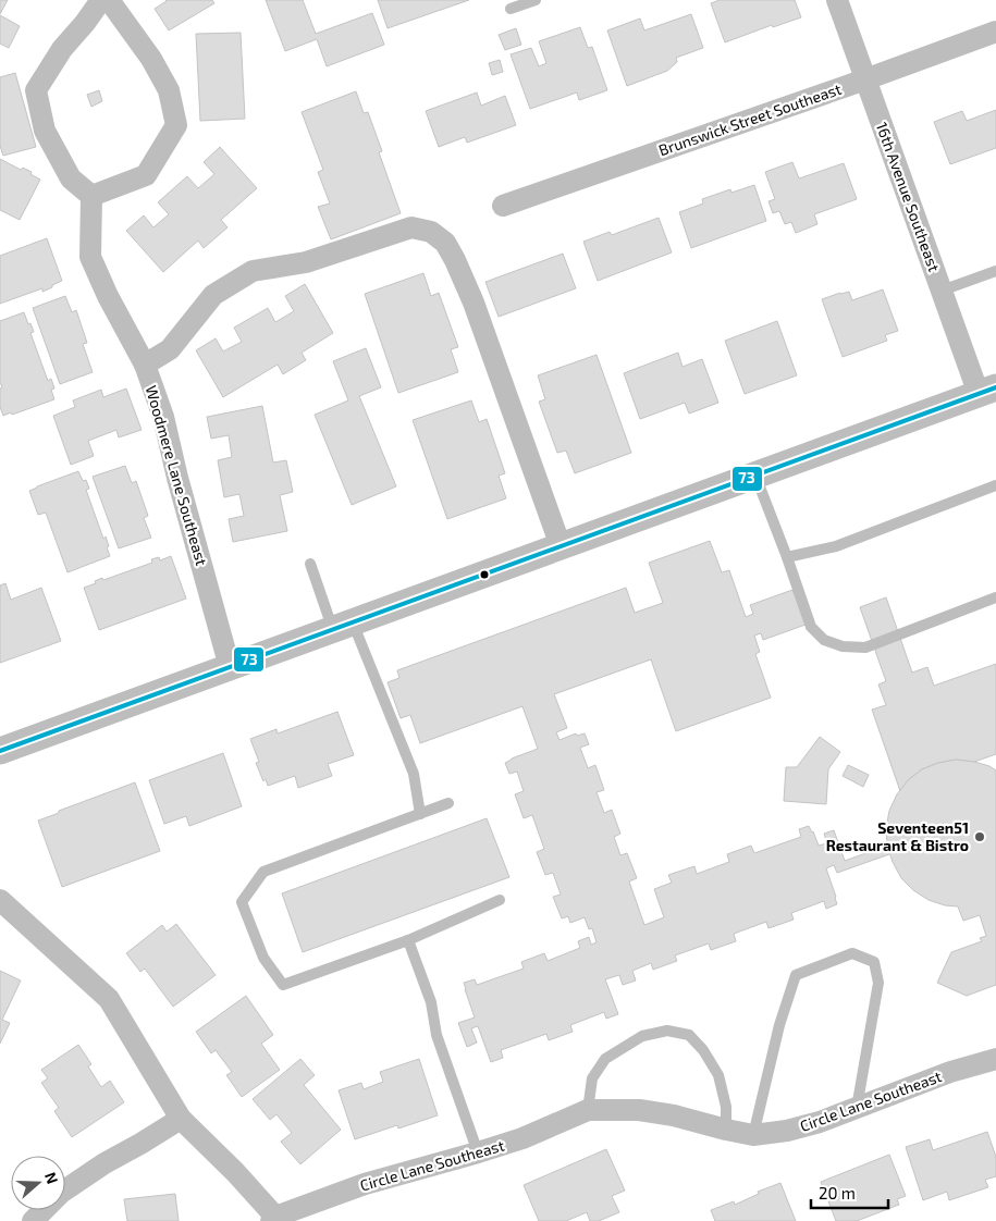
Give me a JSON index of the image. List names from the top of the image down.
{
  "streets": {
    "street": [
      "Brunswick Street Southeast",
      "16th Avenue Southeast",
      "Woodmere Lane Southeast",
      "Circle Lane Southeast"
    ]
  },
  "crossings": [
    ["Brunswick Street Southeast", "16th Avenue Southeast"]
  ],
  "places": ["Seventeen51 Restaurant & Bistro"],
  "lines": ["transit line 73"],
  "scale_bar": "20 m",
  "north": "right"
}
